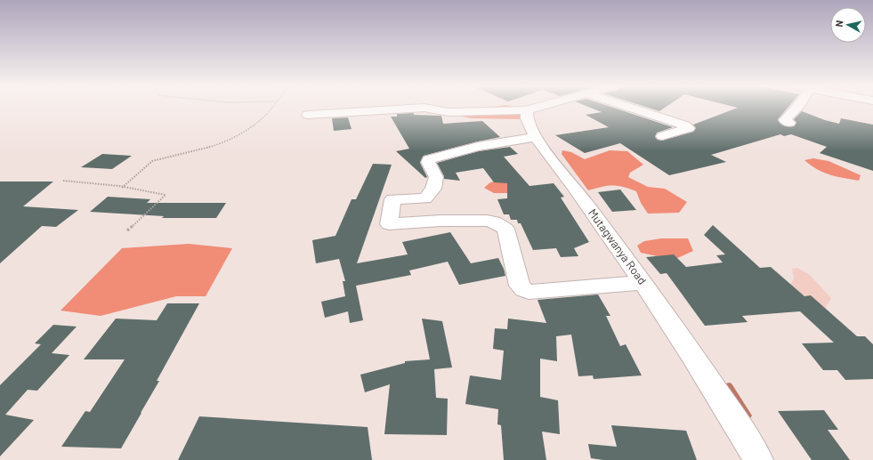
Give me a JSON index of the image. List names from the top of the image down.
{
  "streets": {
    "street": ["Mutagwanya Road"]
  },
  "north": "left"
}
